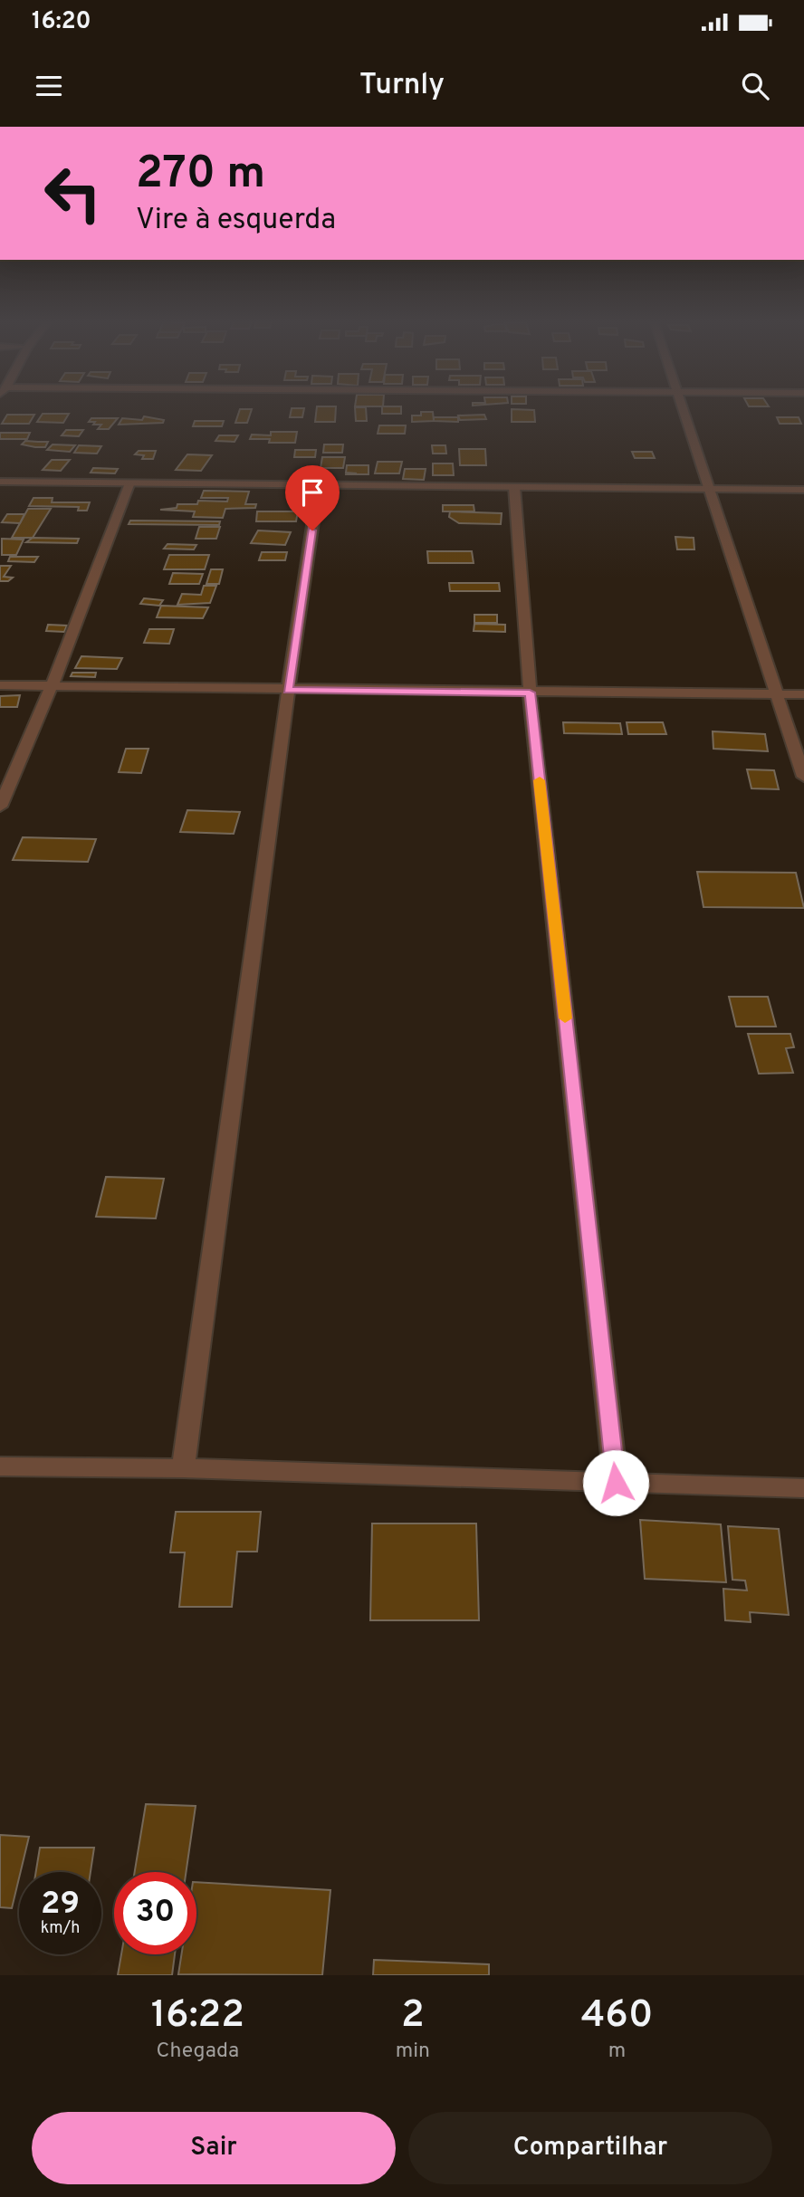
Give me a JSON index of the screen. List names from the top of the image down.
{
  "page": {
    "status": "16:20",
    "header": "Turnly",
    "turn": ["270 m", "Vire à esquerda"],
    "speed": "29 km/h",
    "limit": "30",
    "eta": [
      "16:22",
      "Chegada",
      "2",
      "min",
      "460",
      "m"
    ],
    "buttons": ["Sair", "Compartilhar"]
  }
}
